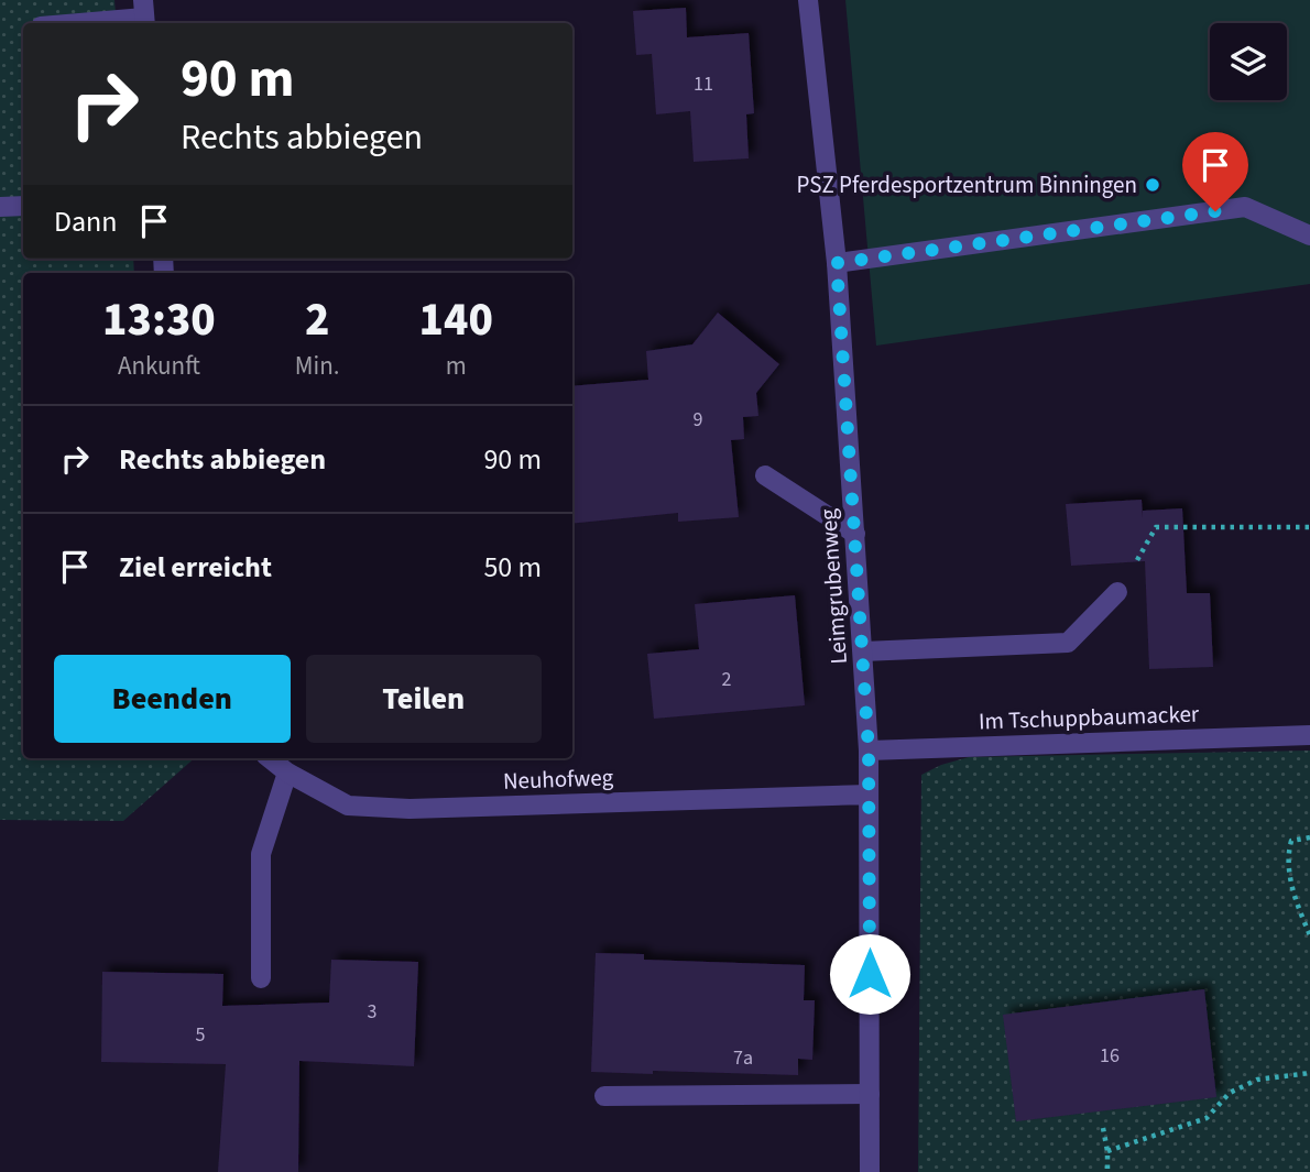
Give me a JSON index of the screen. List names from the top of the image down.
{
  "streets": {
    "street": ["Leimgrubenweg", "Im Tschuppbaumacker", "Neuhofweg"]
  },
  "crossings": [
    ["Leimgrubenweg", "Im Tschuppbaumacker"],
    ["Leimgrubenweg", "Neuhofweg"]
  ],
  "places": ["PSZ Pferdesportzentrum Binningen"],
  "house_numbers": [
    "11",
    "9",
    "2",
    "3",
    "5",
    "16",
    "7a"
  ],
  "page": {
    "turn": ["90 m", "Rechts abbiegen"],
    "then": "Dann",
    "eta": [
      "13:30",
      "Ankunft",
      "2",
      "Min.",
      "140",
      "m"
    ],
    "list": [
      {
        "name": "Rechts abbiegen",
        "value": "90 m"
      },
      {
        "name": "Ziel erreicht",
        "value": "50 m"
      }
    ],
    "buttons": ["Beenden", "Teilen"]
  }
}
